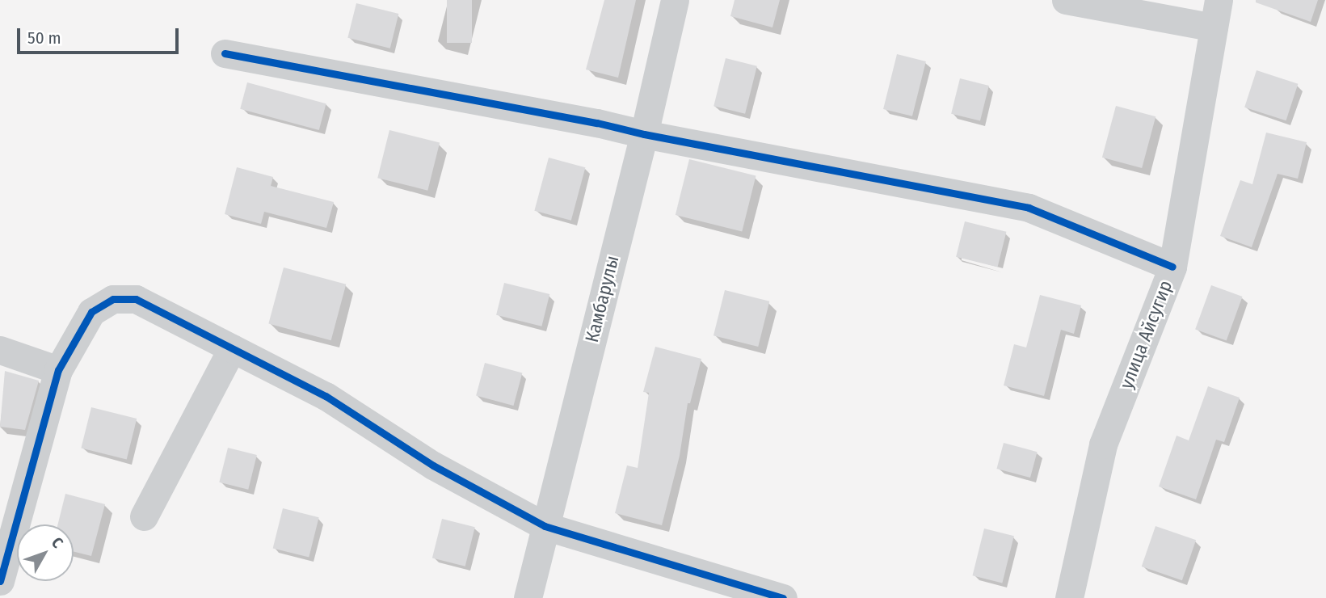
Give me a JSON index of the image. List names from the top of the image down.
{
  "streets": {
    "street": ["Камбарулы", "улица Айсугир"]
  },
  "scale_bar": "50 m",
  "north": "top right"
}
